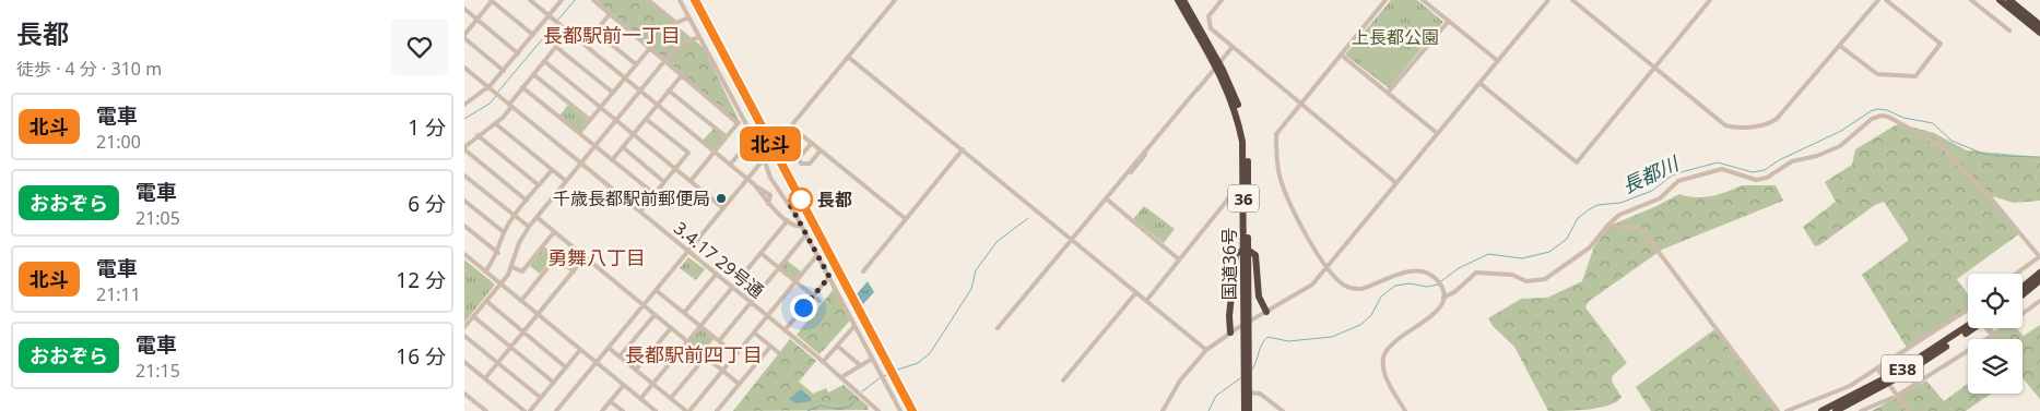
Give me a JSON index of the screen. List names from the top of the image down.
{
  "streets": {
    "highway": ["36", "国道36号", "E38"],
    "street": ["3.4.17 29号通"]
  },
  "crossings": [
    ["36", "国道36号"]
  ],
  "districts": ["長都駅前一丁目", "勇舞八丁目", "長都駅前四丁目"],
  "water": ["長都川"],
  "parks": ["上長都公園"],
  "places": ["千歳長都駅前郵便局", "長都"],
  "page": {
    "heading": ["長都", "徒歩 · 4 分 · 310 m"],
    "on_map": "北斗",
    "list": [
      {
        "mark": "北斗",
        "name": "電車",
        "note": "21:00",
        "value": "1 分"
      },
      {
        "mark": "おおぞら",
        "name": "電車",
        "note": "21:05",
        "value": "6 分"
      },
      {
        "mark": "北斗",
        "name": "電車",
        "note": "21:11",
        "value": "12 分"
      },
      {
        "mark": "おおぞら",
        "name": "電車",
        "note": "21:15",
        "value": "16 分"
      }
    ]
  }
}
